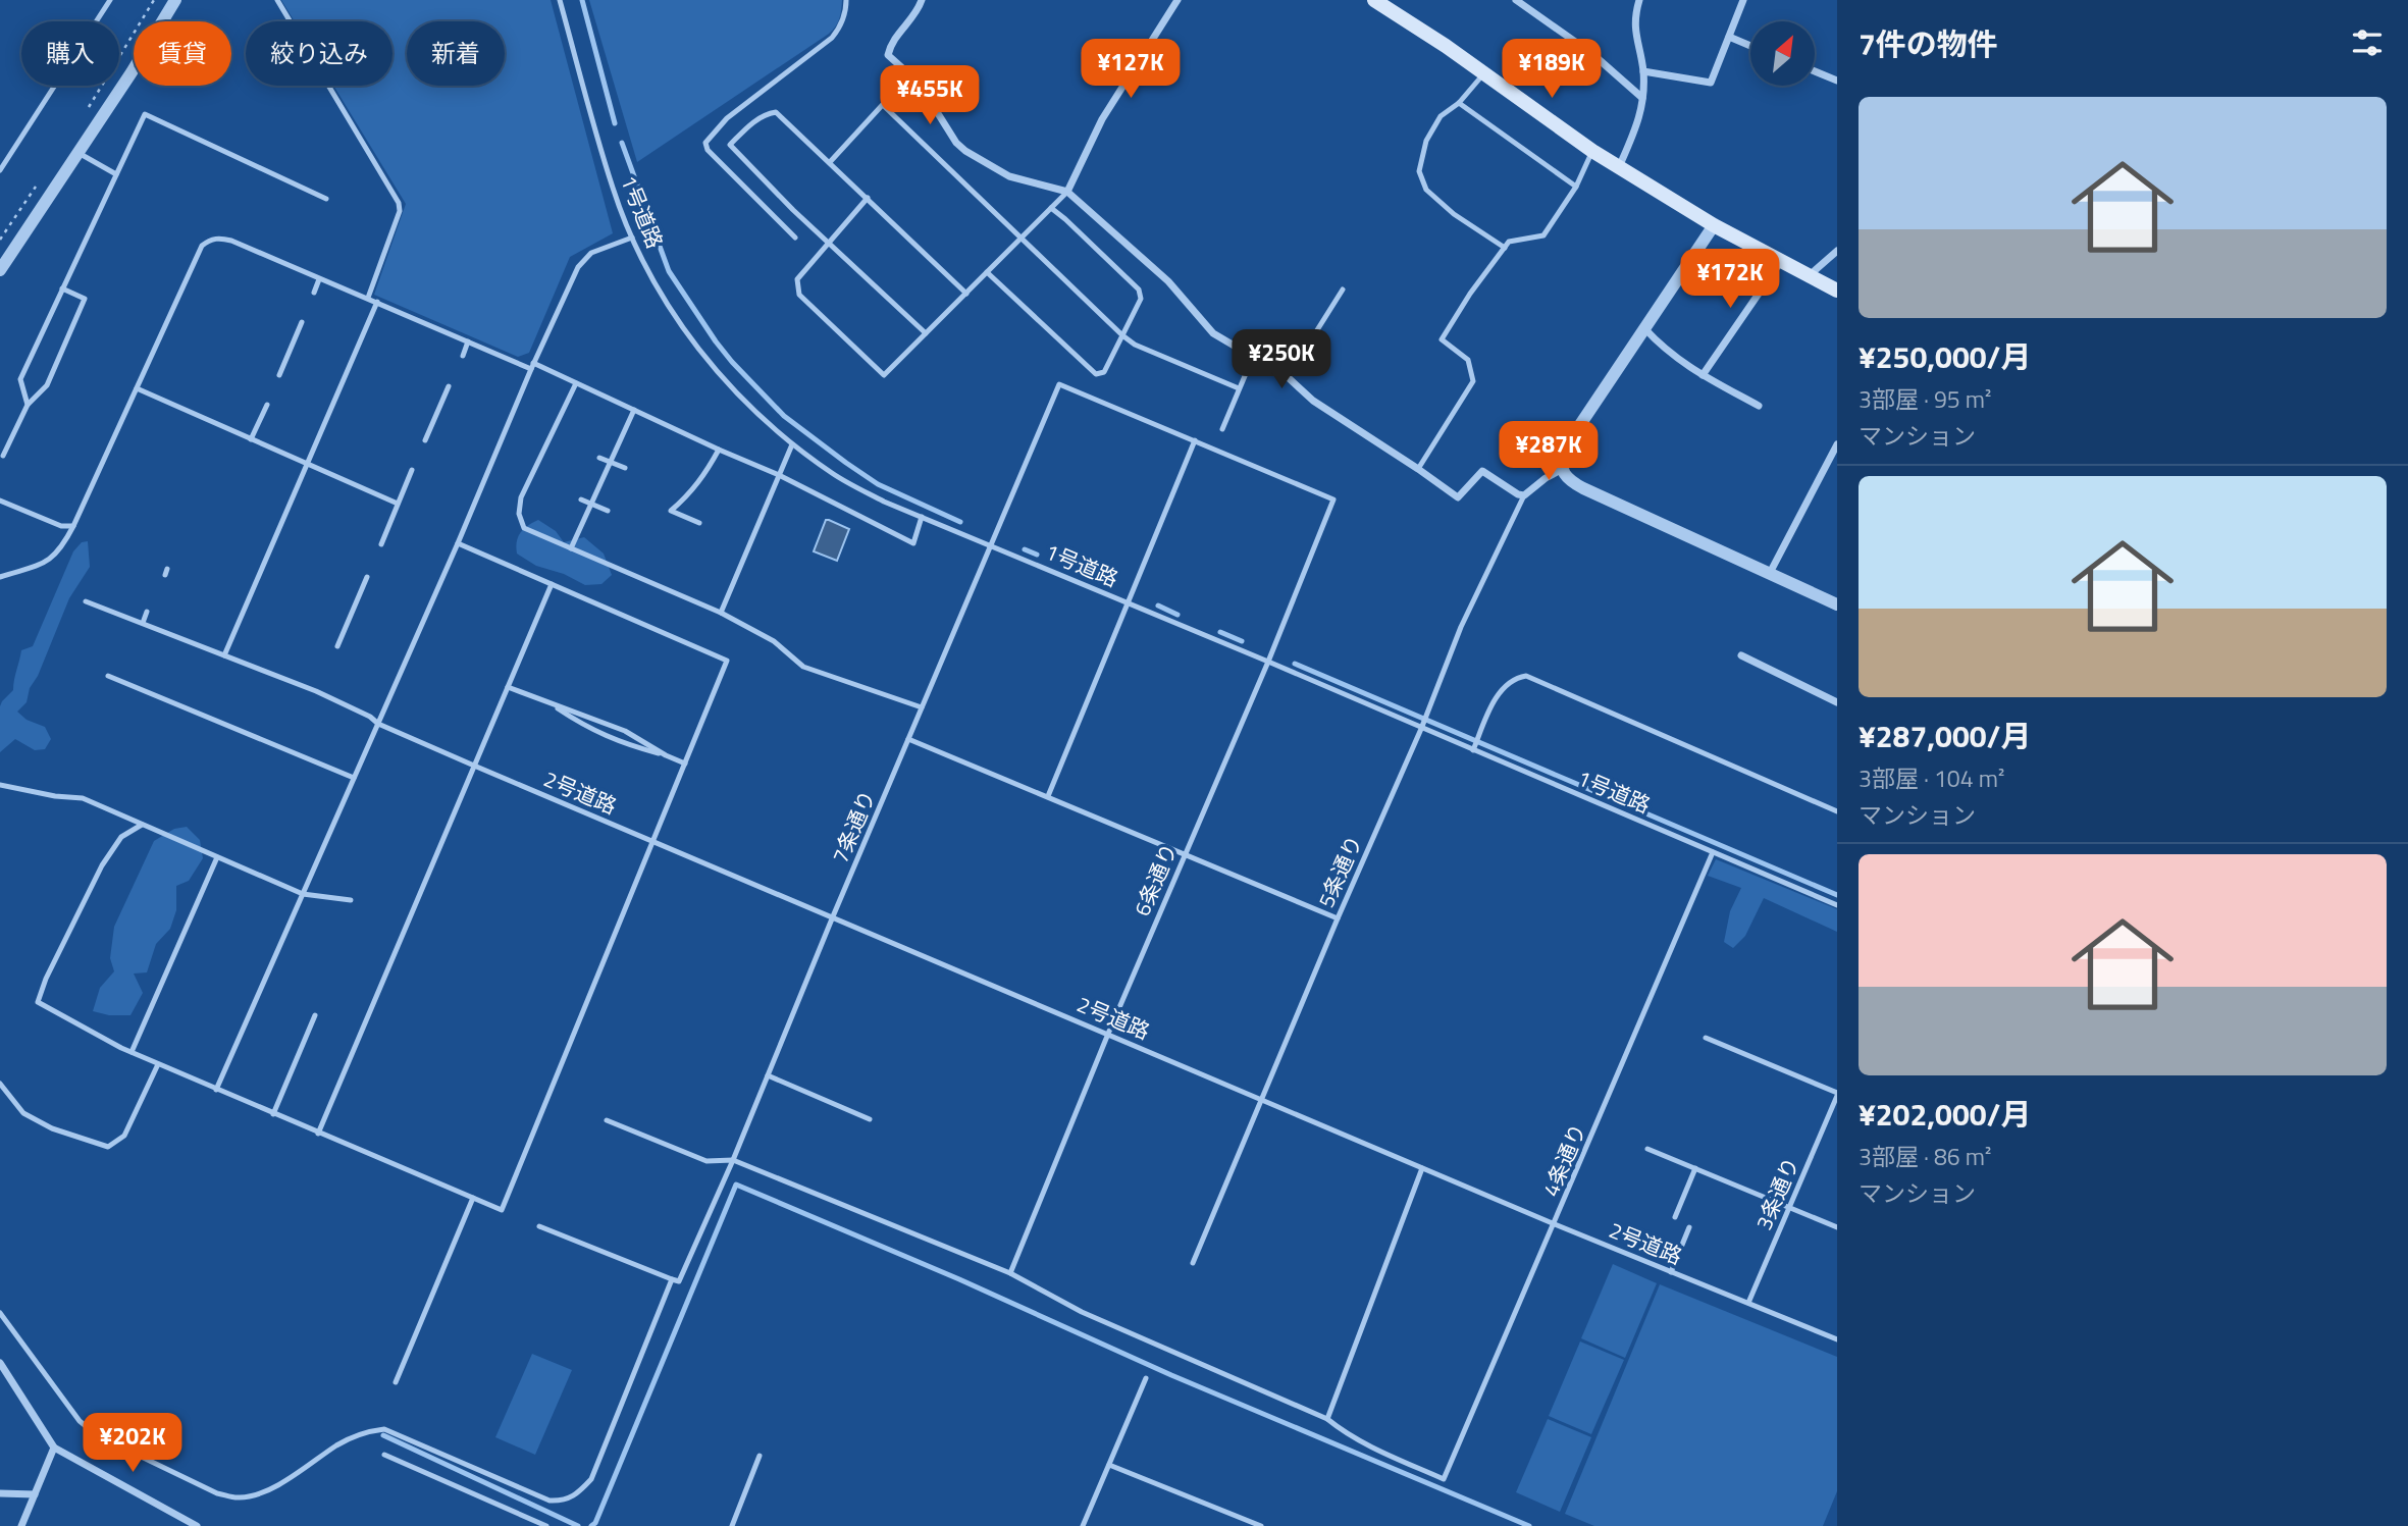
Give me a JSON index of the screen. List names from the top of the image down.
{
  "streets": {
    "lane": [
      "1号道路",
      "2号道路",
      "7条通り",
      "5条通り",
      "6条通り",
      "4条通り",
      "3条通り"
    ]
  },
  "crossings": [
    ["1号道路", "7条通り"],
    ["1号道路", "5条通り"],
    ["1号道路", "6条通り"],
    ["1号道路", "4条通り"],
    ["2号道路", "7条通り"],
    ["2号道路", "5条通り"],
    ["2号道路", "6条通り"],
    ["2号道路", "4条通り"],
    ["2号道路", "3条通り"],
    ["7条通り", "6条通り"]
  ],
  "north": "top right",
  "page": {
    "heading": "7件の物件",
    "chip": [
      "購入",
      "賃貸",
      "絞り込み",
      "新着"
    ],
    "price": [
      "¥127K",
      "¥189K",
      "¥455K",
      "¥172K",
      "¥250K",
      "¥287K",
      "¥202K"
    ],
    "list": [
      {
        "name": "¥250,000/月",
        "note": "3部屋 · 95 m² · マンション"
      },
      {
        "name": "¥287,000/月",
        "note": "3部屋 · 104 m² · マンション"
      },
      {
        "name": "¥202,000/月",
        "note": "3部屋 · 86 m² · マンション"
      }
    ]
  }
}
